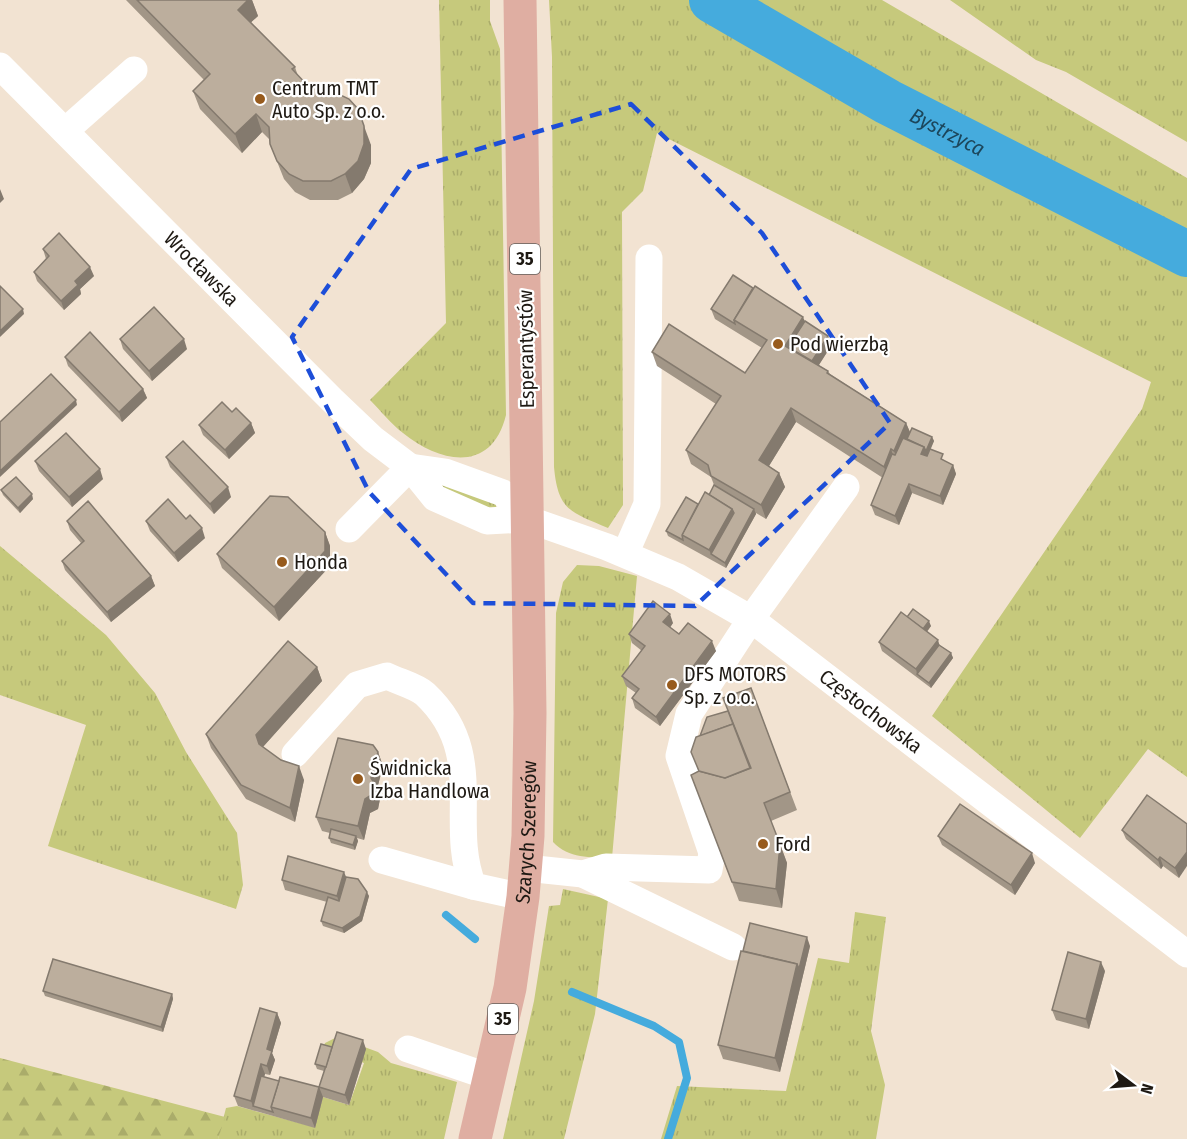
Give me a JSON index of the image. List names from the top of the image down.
{
  "streets": {
    "main road": ["35", "Esperantystów", "Szarych Szeregów"],
    "street": ["Wrocławska", "Częstochowska"]
  },
  "crossings": [
    ["Wrocławska", "Esperantystów"],
    ["Wrocławska", "Częstochowska"],
    ["Wrocławska", "Szarych Szeregów"],
    ["Esperantystów", "Częstochowska"],
    ["Esperantystów", "Szarych Szeregów"],
    ["Częstochowska", "Szarych Szeregów"]
  ],
  "water": ["Bystrzyca"],
  "places": [
    "Centrum TMT Auto Sp. z o.o.",
    "Pod wierzbą",
    "Honda",
    "DFS MOTORS Sp. z o.o.",
    "Świdnicka Izba Handlowa",
    "Ford"
  ],
  "north": "right"
}
